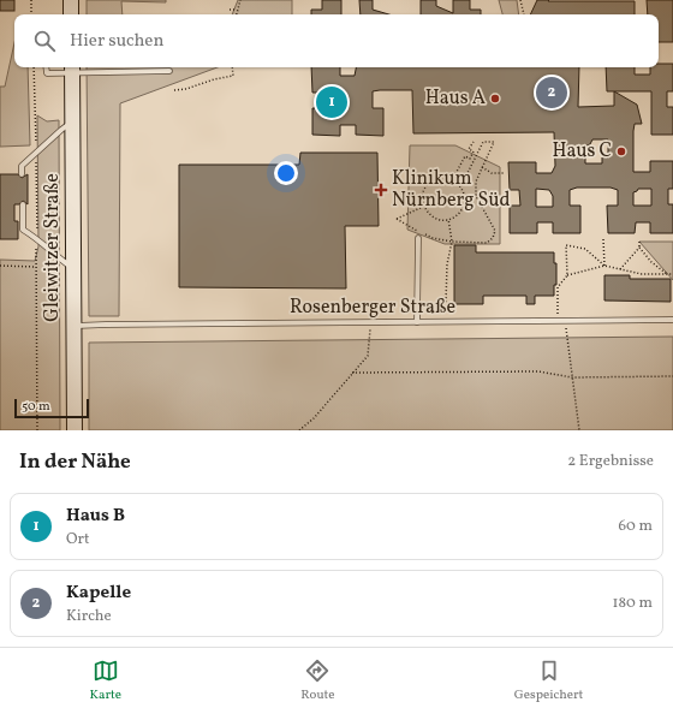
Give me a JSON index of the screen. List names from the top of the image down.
{
  "streets": {
    "main road": ["Gleiwitzer Straße"],
    "lane": ["Rosenberger Straße"]
  },
  "crossings": [
    ["Gleiwitzer Straße", "Rosenberger Straße"]
  ],
  "places": {
    "other": ["Haus A", "Haus C"],
    "health": ["Klinikum Nürnberg Süd"]
  },
  "scale_bar": "50 m",
  "page": {
    "search": "Hier suchen",
    "pins": ["2", "1"],
    "scale": "50 m",
    "heading": ["In der Nähe", "2 Ergebnisse"],
    "list": [
      {
        "mark": "1",
        "name": "Haus B",
        "note": "Ort",
        "value": "60 m"
      },
      {
        "mark": "2",
        "name": "Kapelle",
        "note": "Kirche",
        "value": "180 m"
      }
    ],
    "nav": ["Karte", "Route", "Gespeichert"]
  }
}
